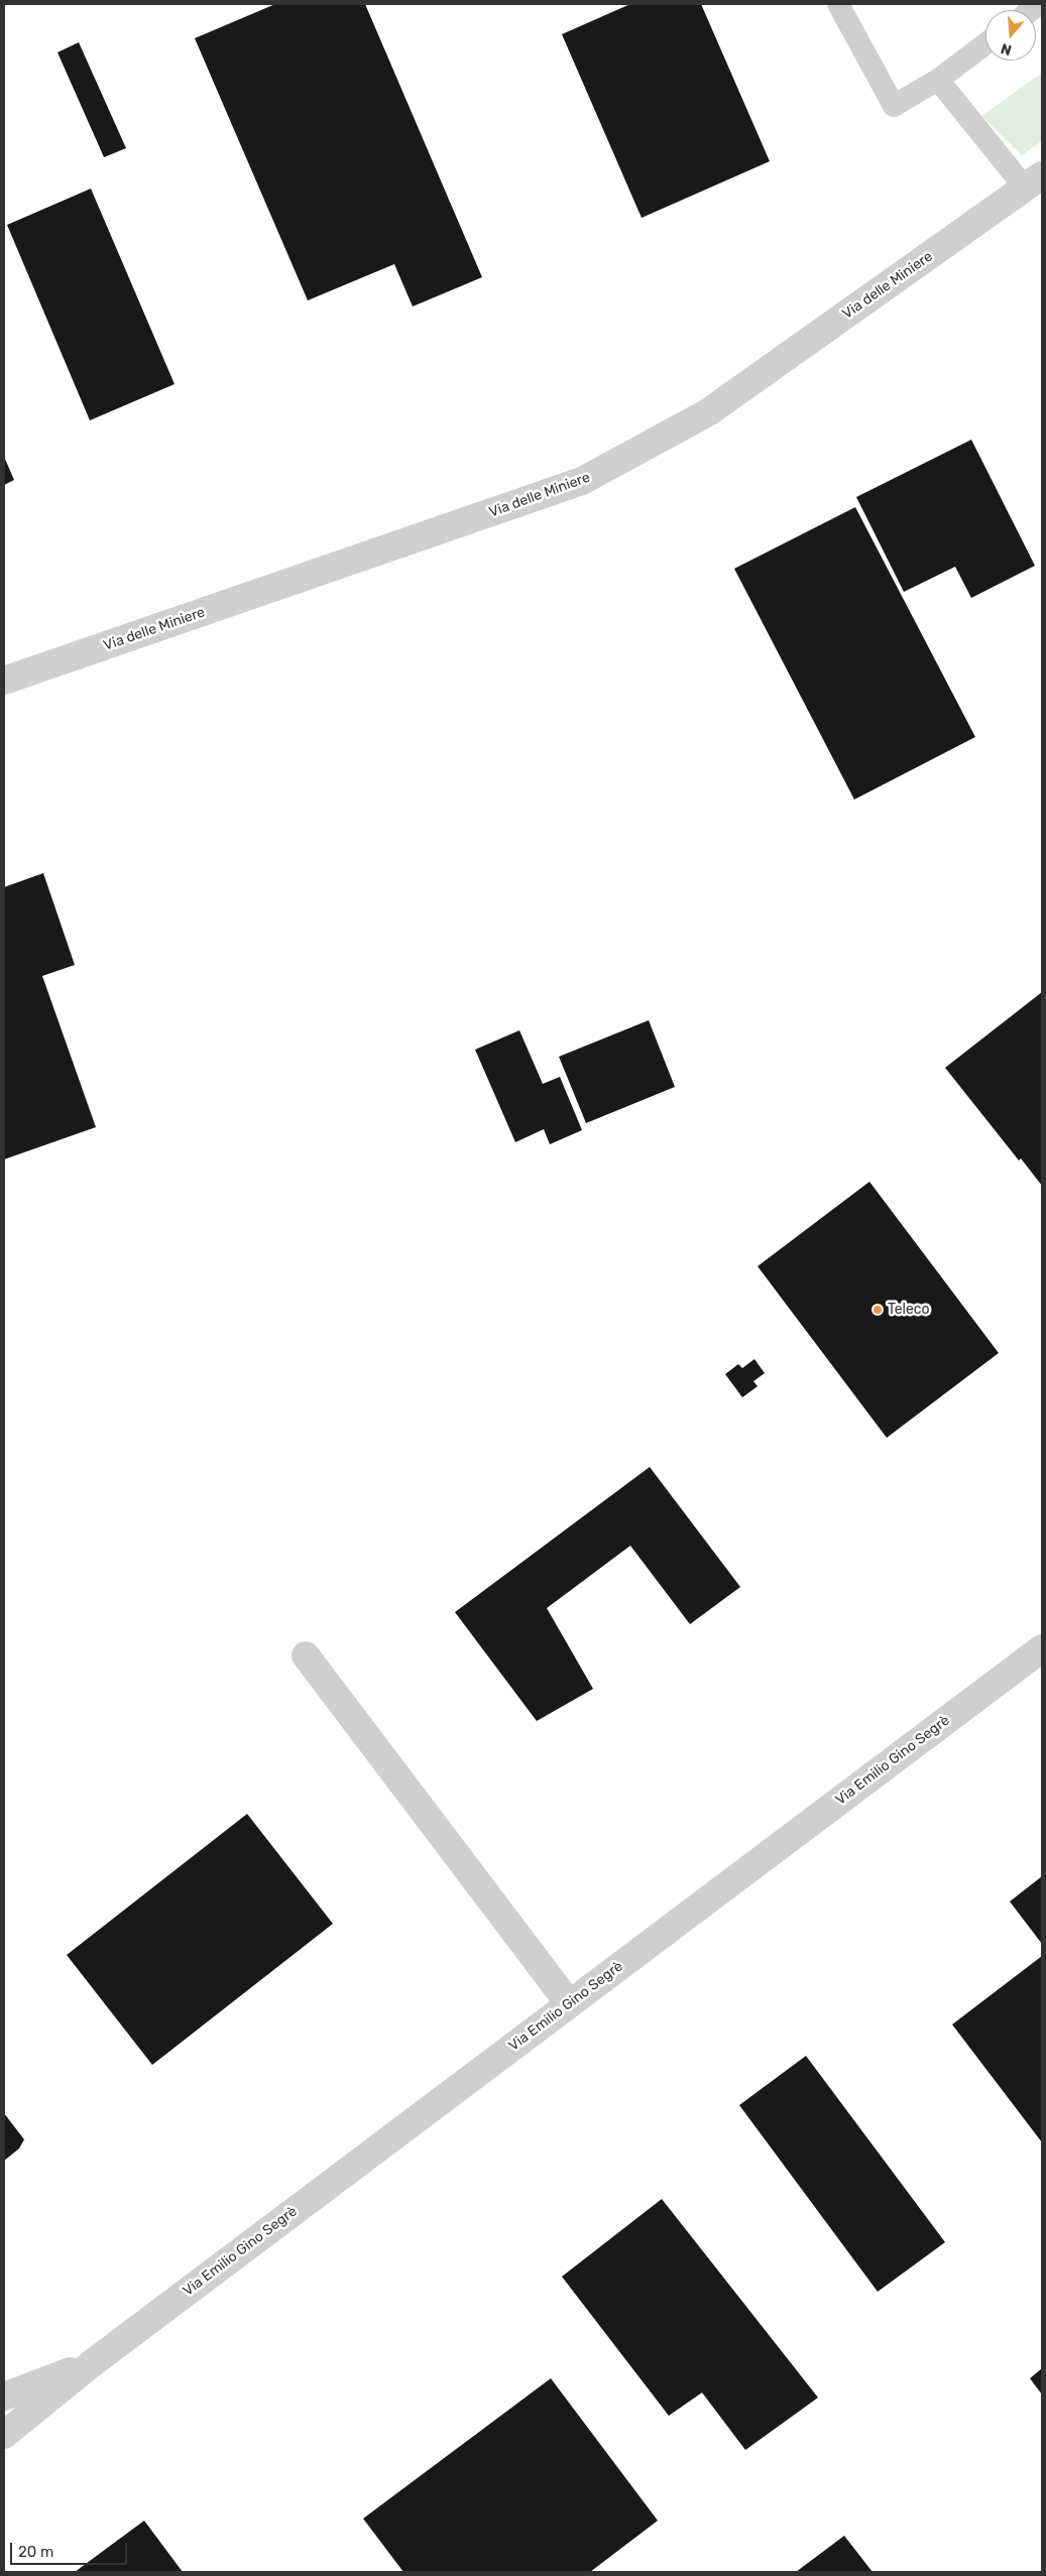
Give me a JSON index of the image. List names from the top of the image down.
{
  "streets": {
    "street": ["Via delle Miniere", "Via Emilio Gino Segrè"]
  },
  "places": ["Teleco"],
  "scale_bar": "20 m",
  "north": "bottom"
}
